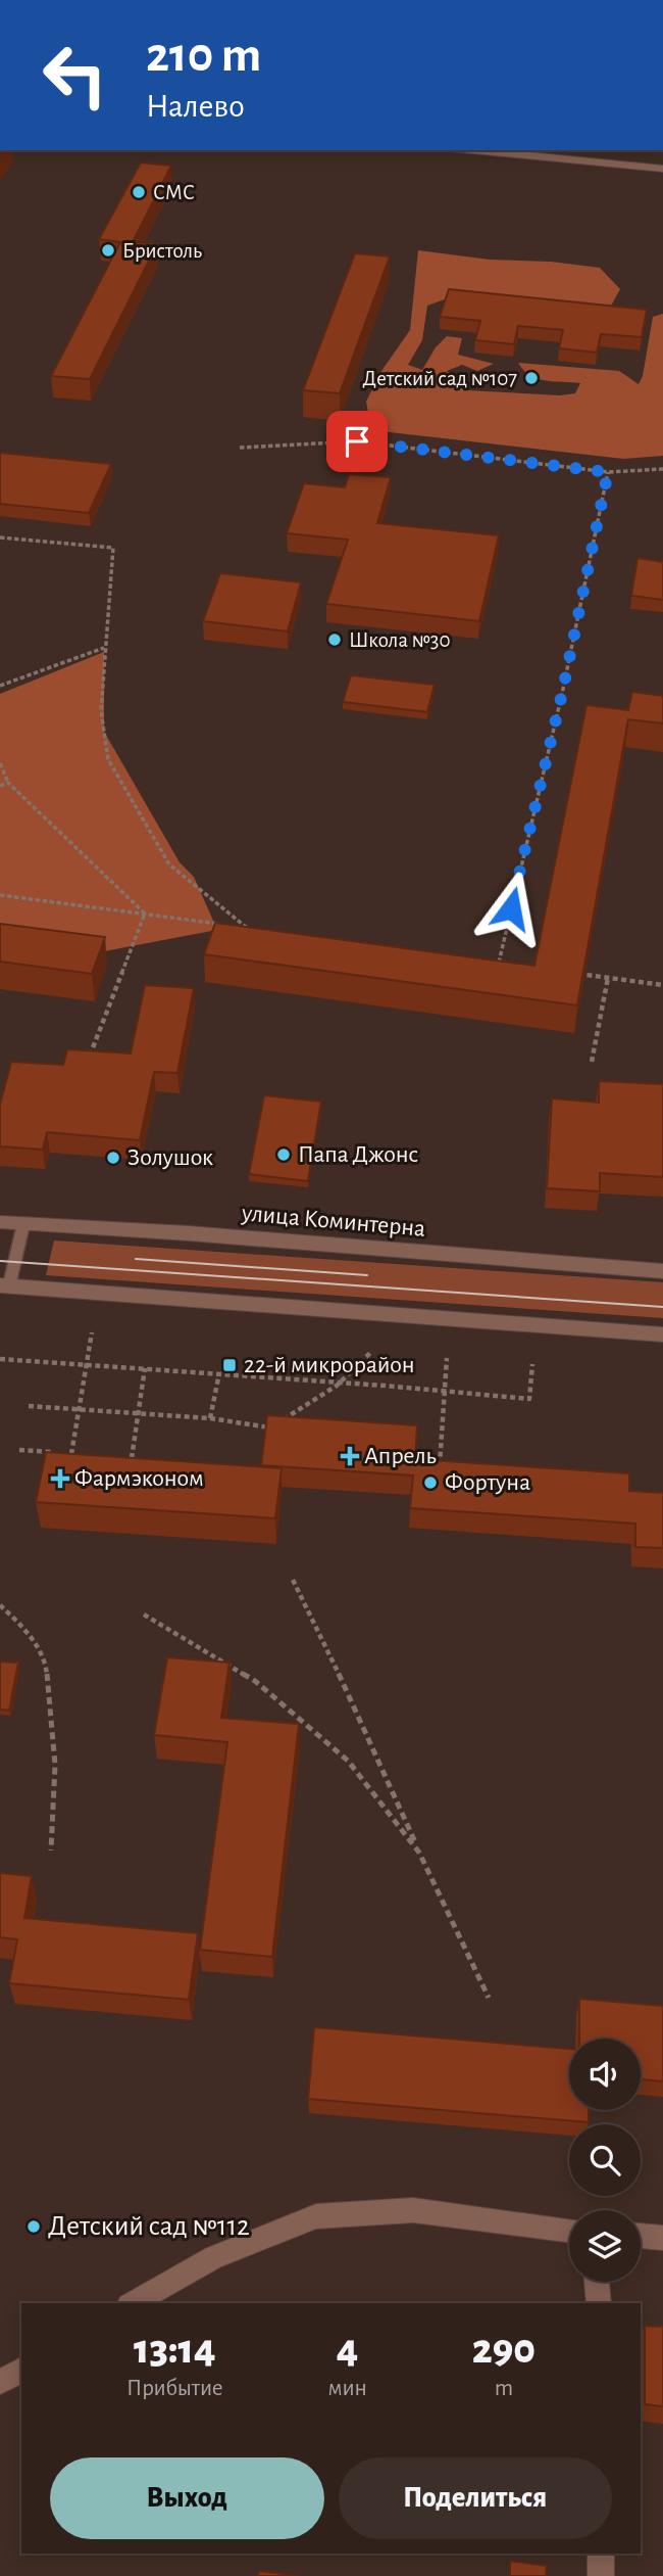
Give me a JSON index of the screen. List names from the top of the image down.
{
  "streets": {
    "street": ["улица Коминтерна"]
  },
  "places": {
    "other": [
      "СМС",
      "Бристоль",
      "Детский сад №107",
      "Школа №30",
      "Папа Джонс",
      "Золушок",
      "Фортуна",
      "Детский сад №112"
    ],
    "transit": ["22-й микрорайон"],
    "health": ["Апрель", "Фармэконом"]
  },
  "page": {
    "turn": ["210 m", "Налево"],
    "eta": [
      "13:14",
      "Прибытие",
      "4",
      "мин",
      "290",
      "m"
    ],
    "buttons": ["Выход", "Поделиться"]
  }
}
